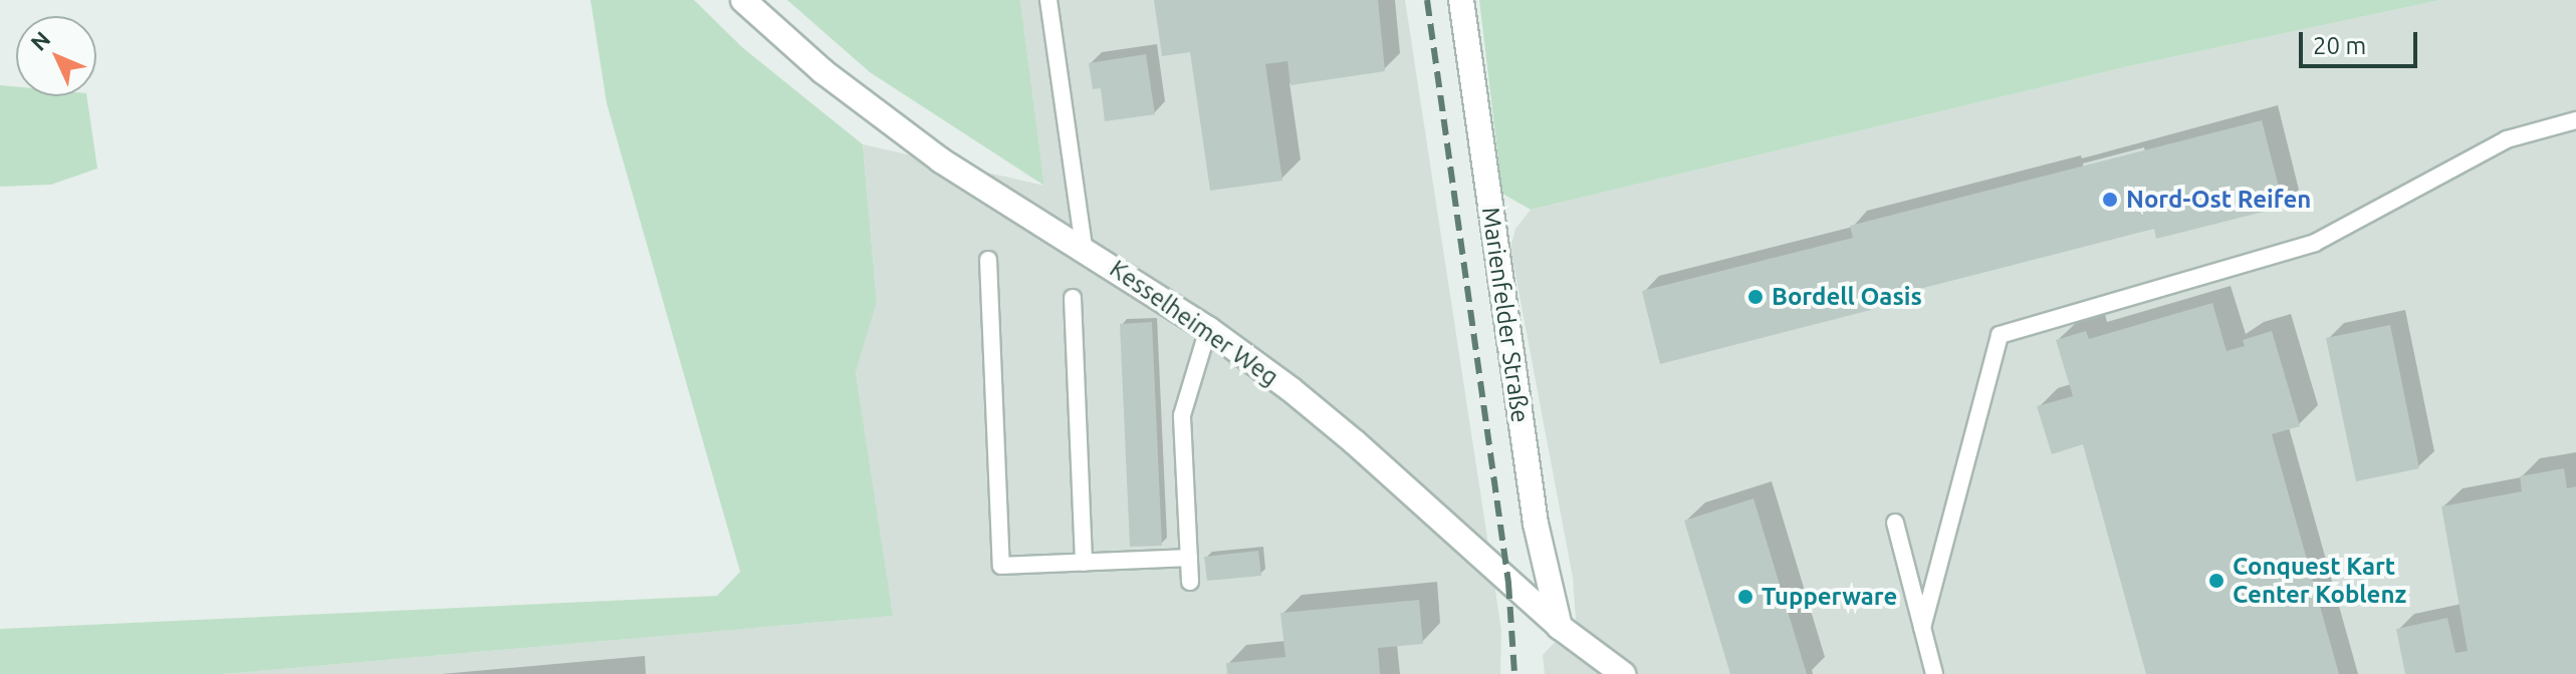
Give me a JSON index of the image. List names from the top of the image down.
{
  "streets": {
    "street": ["Marienfelder Straße", "Kesselheimer Weg"]
  },
  "crossings": [
    ["Marienfelder Straße", "Kesselheimer Weg"]
  ],
  "places": [
    "Nord-Ost Reifen",
    "Bordell Oasis",
    "Conquest Kart Center Koblenz",
    "Tupperware"
  ],
  "scale_bar": "20 m",
  "north": "top left"
}
